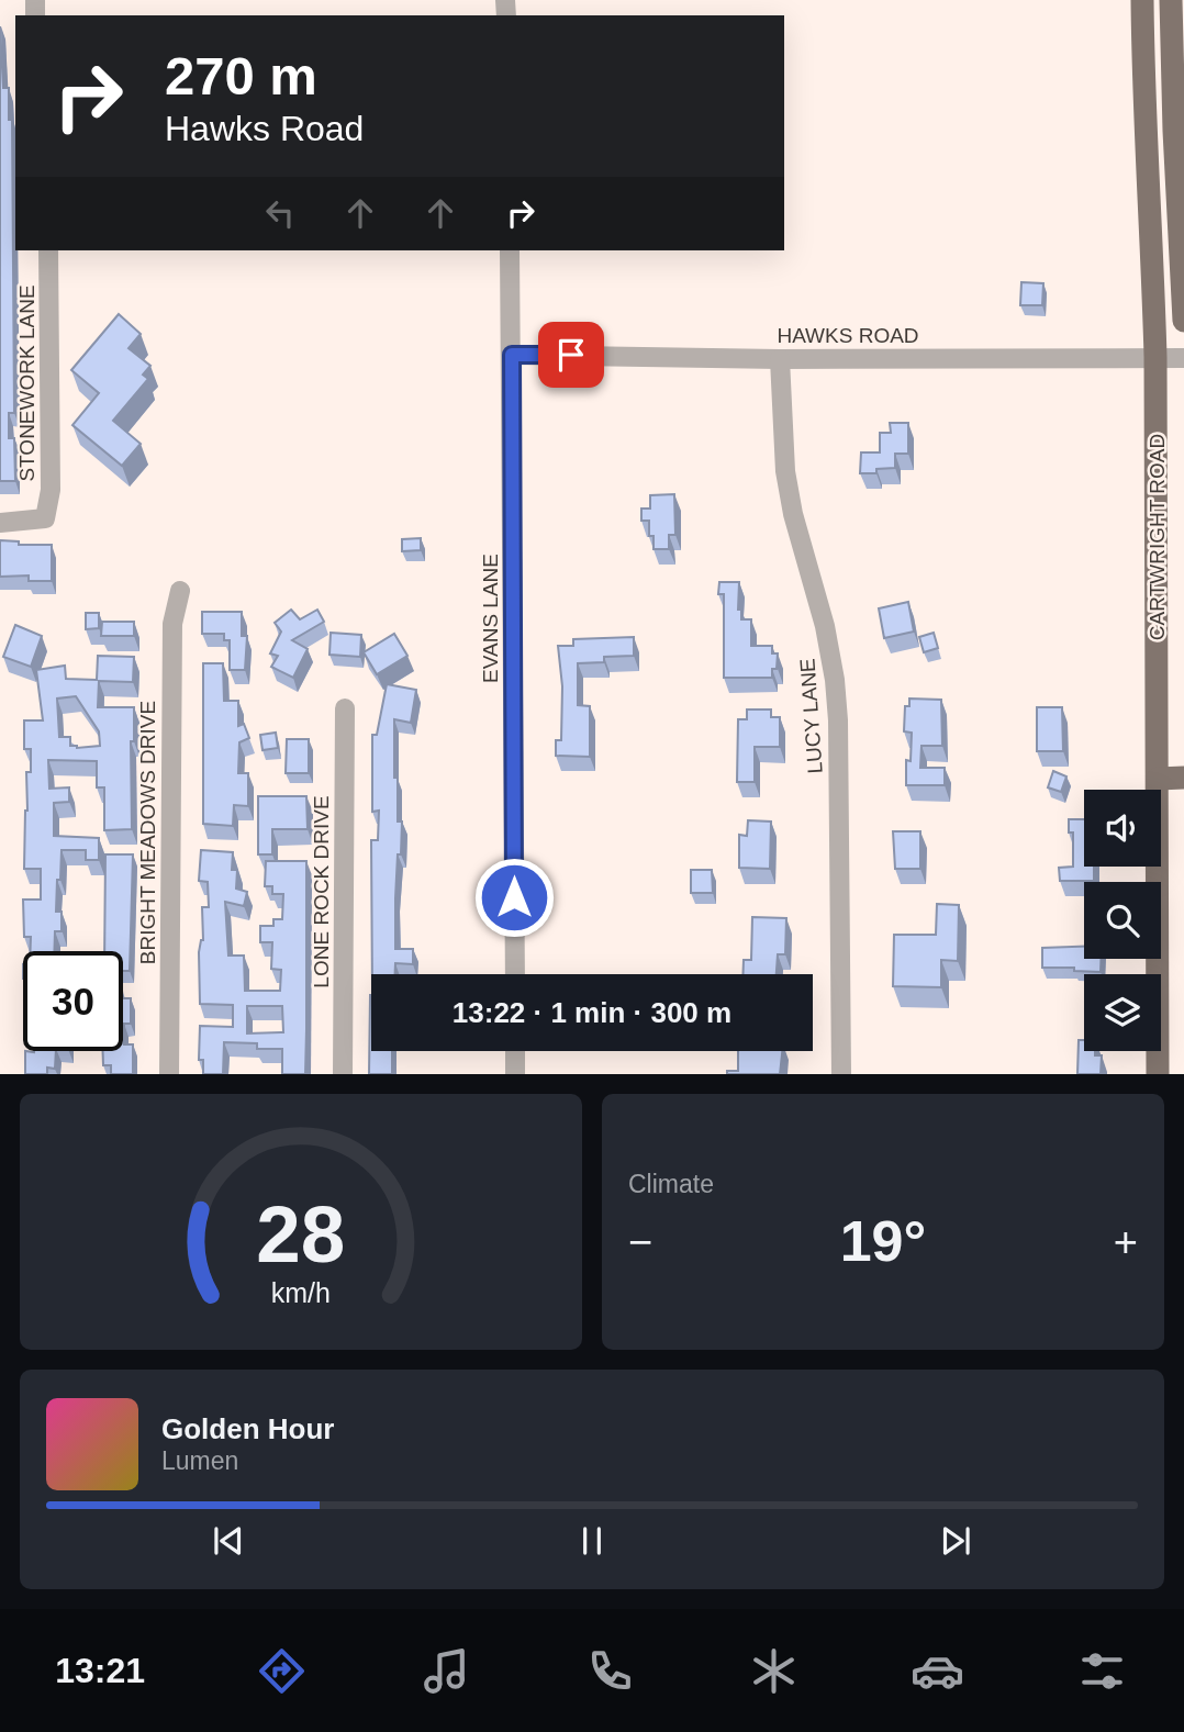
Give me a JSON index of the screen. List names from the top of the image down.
{
  "streets": {
    "main road": ["CARTWRIGHT ROAD"],
    "street": [
      "HAWKS ROAD",
      "STONEWORK LANE",
      "EVANS LANE",
      "LUCY LANE",
      "BRIGHT MEADOWS DRIVE",
      "LONE ROCK DRIVE"
    ]
  },
  "crossings": [
    ["HAWKS ROAD", "CARTWRIGHT ROAD"],
    ["HAWKS ROAD", "EVANS LANE"],
    ["HAWKS ROAD", "LUCY LANE"]
  ],
  "page": {
    "turn": ["270 m", "Hawks Road"],
    "limit": "30",
    "trip": "13:22 · 1 min · 300 m",
    "tile": "Climate",
    "heat": ["−", "19°", "+"],
    "song": ["Golden Hour", "Lumen"],
    "tabs": "13:21",
    "gauge": ["28", "km/h"]
  }
}
